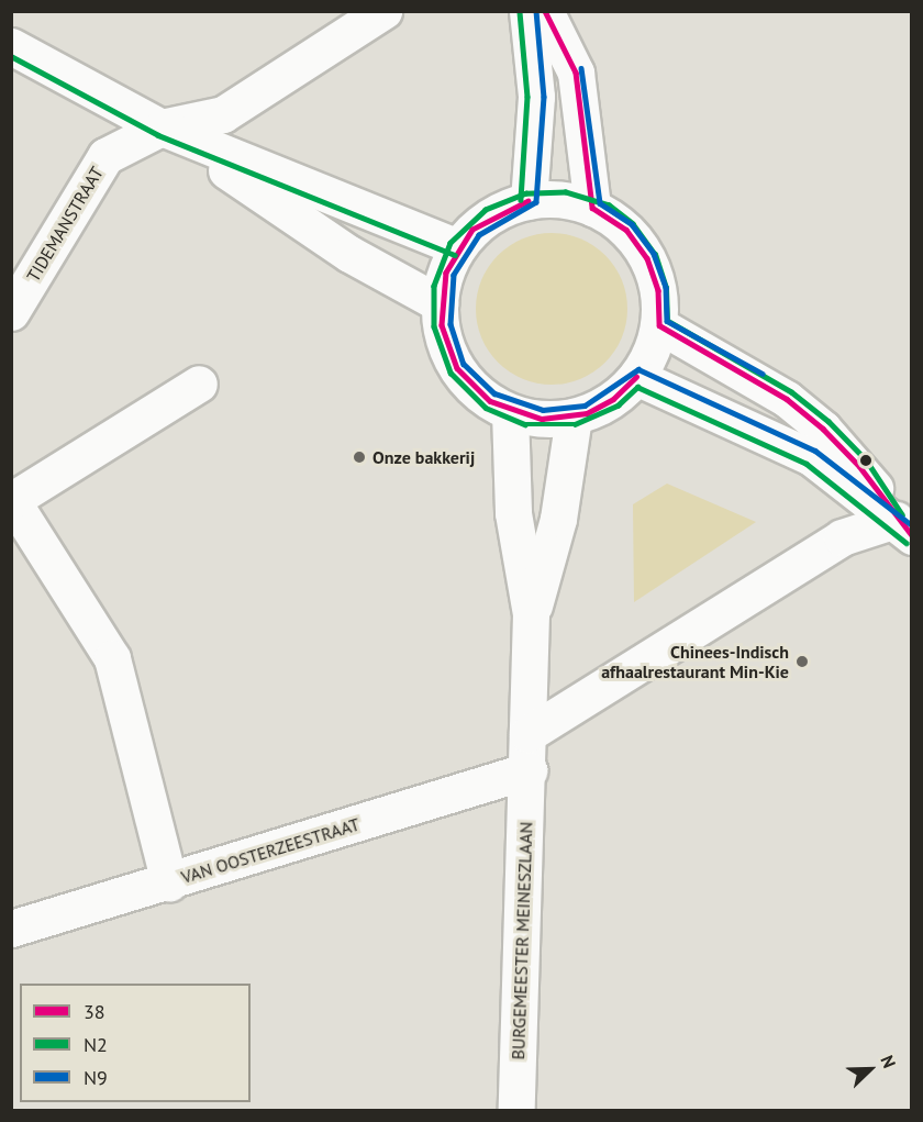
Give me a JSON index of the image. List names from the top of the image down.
{
  "streets": {
    "street": ["TIDEMANSTRAAT", "VAN OOSTERZEESTRAAT", "BURGEMEESTER MEINESZLAAN"]
  },
  "crossings": [
    ["VAN OOSTERZEESTRAAT", "BURGEMEESTER MEINESZLAAN"]
  ],
  "places": ["Onze bakkerij", "Chinees-Indisch afhaalrestaurant Min-Kie"],
  "lines": ["transit line 38", "transit line N9", "transit line N2"],
  "legend": ["38", "N2", "N9"],
  "north": "top right"
}
